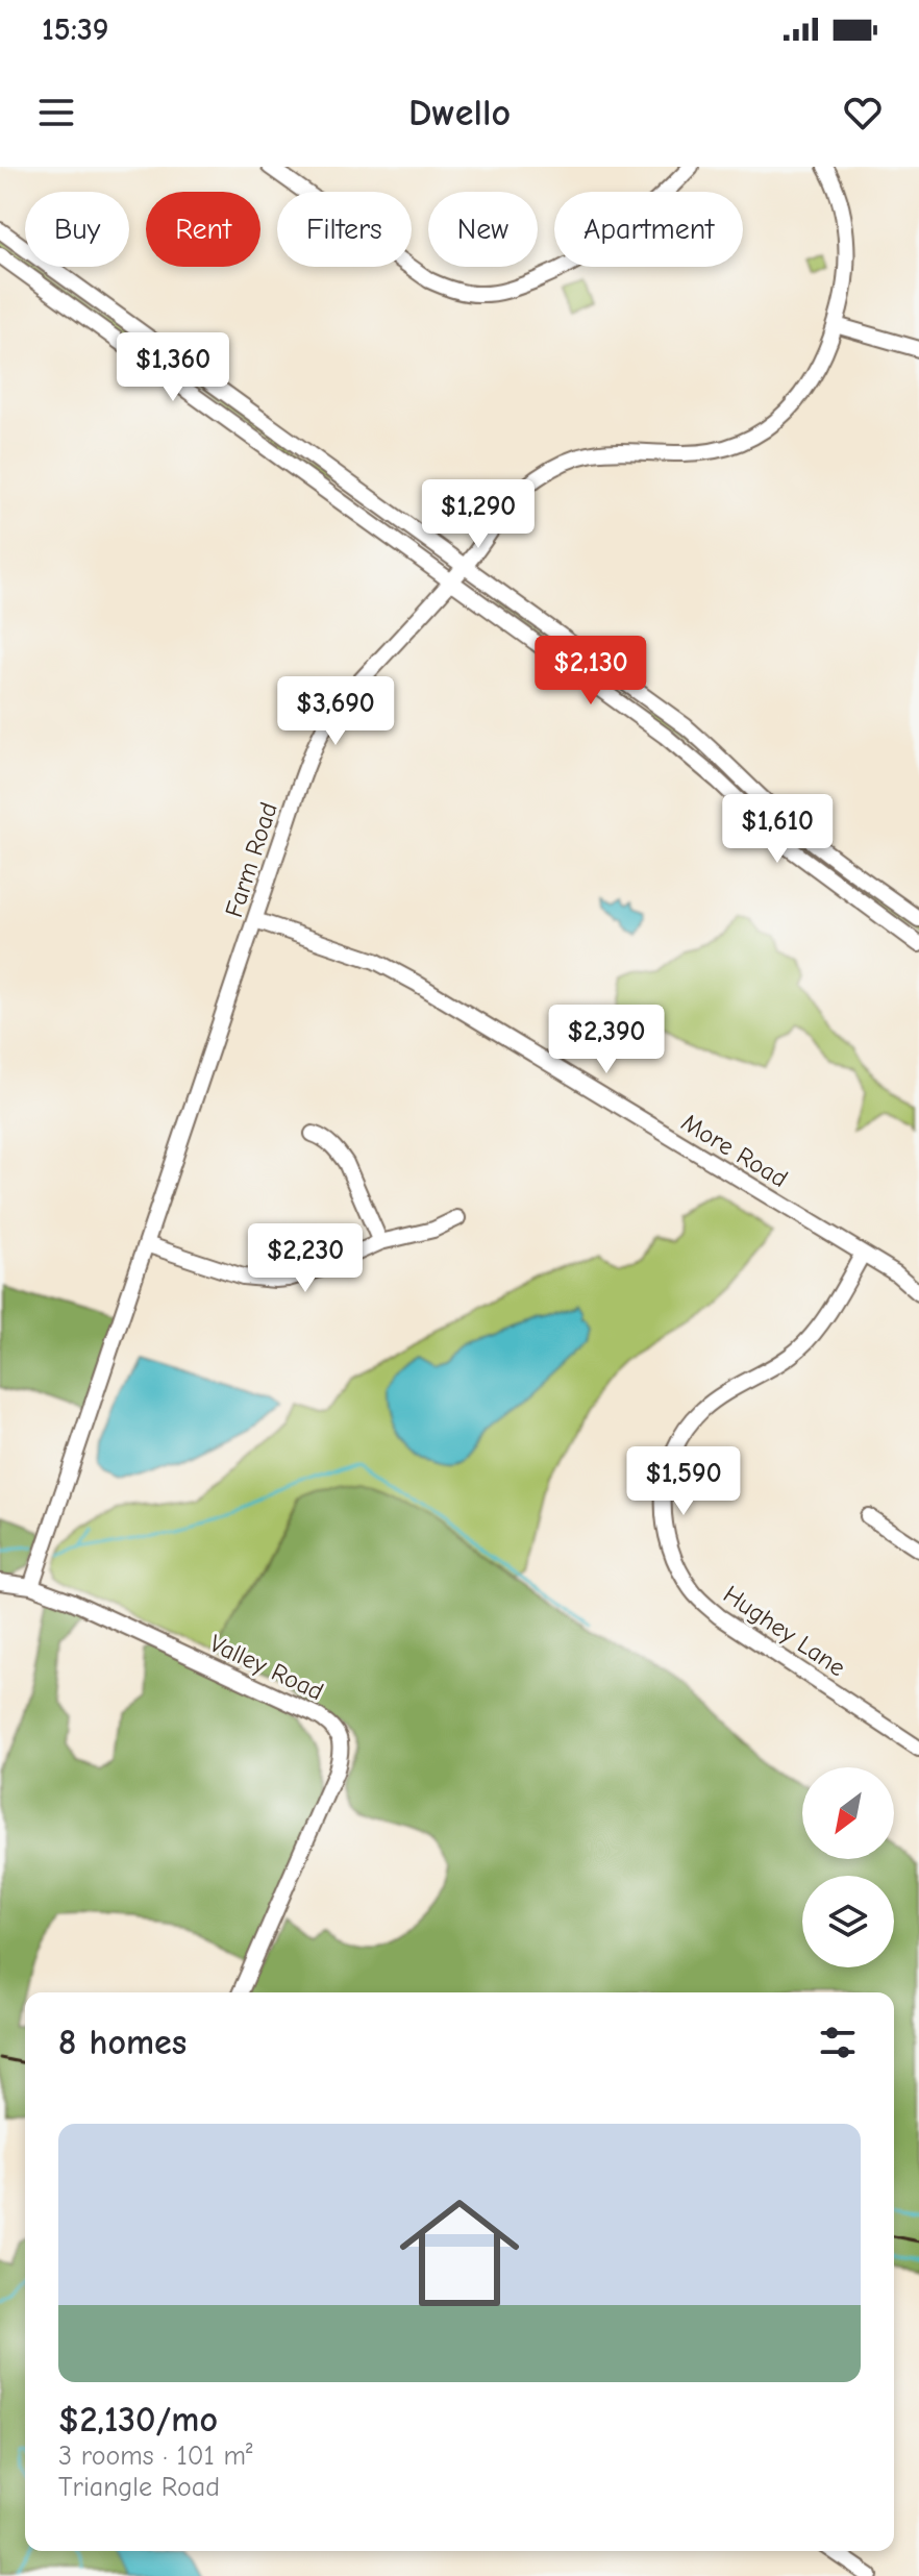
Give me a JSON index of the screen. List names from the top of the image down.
{
  "streets": {
    "street": [
      "Farm Road",
      "More Road",
      "Hughey Lane",
      "Valley Road"
    ]
  },
  "crossings": [
    ["Farm Road", "More Road"],
    ["Farm Road", "Valley Road"],
    ["More Road", "Hughey Lane"]
  ],
  "north": "bottom left",
  "page": {
    "status": "15:39",
    "header": "Dwello",
    "chip": [
      "Buy",
      "Rent",
      "Filters",
      "New",
      "Apartment"
    ],
    "price": [
      "$1,360",
      "$1,290",
      "$2,130",
      "$3,690",
      "$1,610",
      "$2,390",
      "$2,230",
      "$1,590"
    ],
    "heading": "8 homes",
    "list": [
      {
        "name": "$2,130/mo",
        "note": "3 rooms · 101 m² · Triangle Road"
      }
    ]
  }
}
